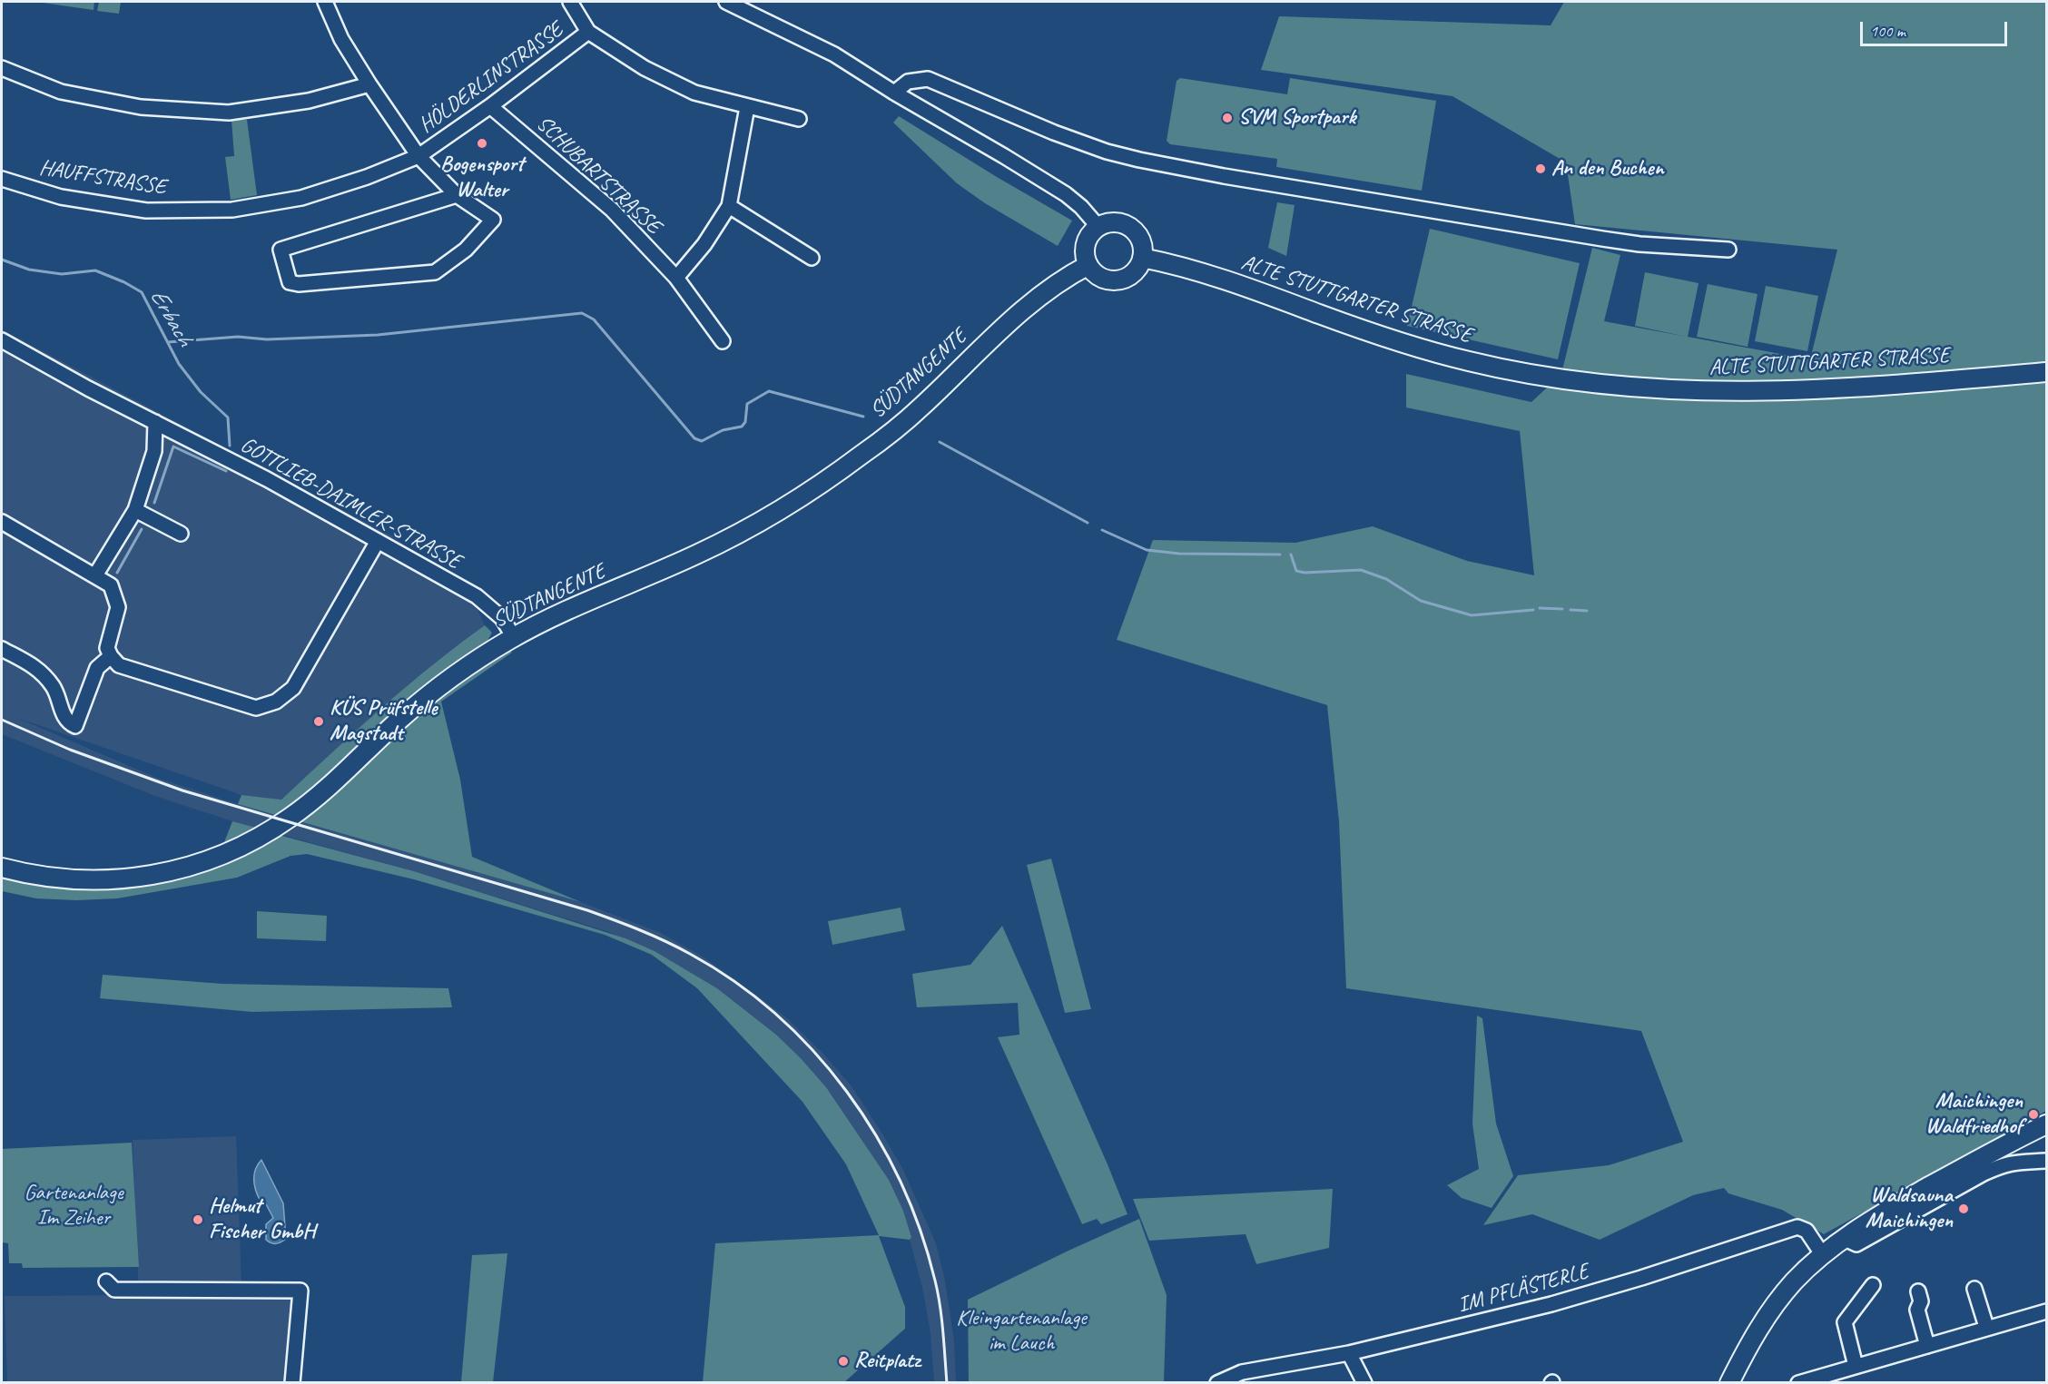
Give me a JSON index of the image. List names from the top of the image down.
{
  "streets": {
    "main road": ["ALTE STUTTGARTER STRASSE", "SÜDTANGENTE"],
    "street": [
      "HÖLDERLINSTRASSE",
      "SCHUBARTSTRASSE",
      "HAUFFSTRASSE",
      "GOTTLIEB-DAIMLER-STRASSE",
      "IM PFLÄSTERLE"
    ]
  },
  "crossings": [
    ["HÖLDERLINSTRASSE", "SCHUBARTSTRASSE"],
    ["HÖLDERLINSTRASSE", "HAUFFSTRASSE"],
    ["ALTE STUTTGARTER STRASSE", "SÜDTANGENTE"],
    ["SÜDTANGENTE", "GOTTLIEB-DAIMLER-STRASSE"]
  ],
  "water": ["Erbach"],
  "parks": ["Gartenanlage Im Zeiher", "Kleingartenanlage im Lauch"],
  "places": [
    "SVM Sportpark",
    "Bogensport Walter",
    "An den Buchen",
    "KÜS Prüfstelle Magstadt",
    "Maichingen Waldfriedhof",
    "Waldsauna Maichingen",
    "Helmut Fischer GmbH",
    "Reitplatz"
  ],
  "scale_bar": "100 m"
}
